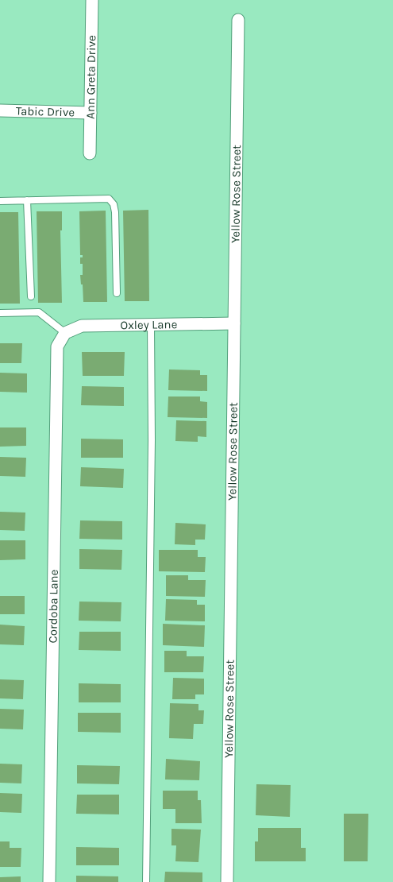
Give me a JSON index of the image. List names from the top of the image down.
{
  "streets": {
    "street": [
      "Ann Greta Drive",
      "Tabic Drive",
      "Yellow Rose Street",
      "Oxley Lane",
      "Cordoba Lane"
    ]
  },
  "crossings": [
    ["Ann Greta Drive", "Tabic Drive"],
    ["Yellow Rose Street", "Oxley Lane"],
    ["Oxley Lane", "Cordoba Lane"]
  ]
}
